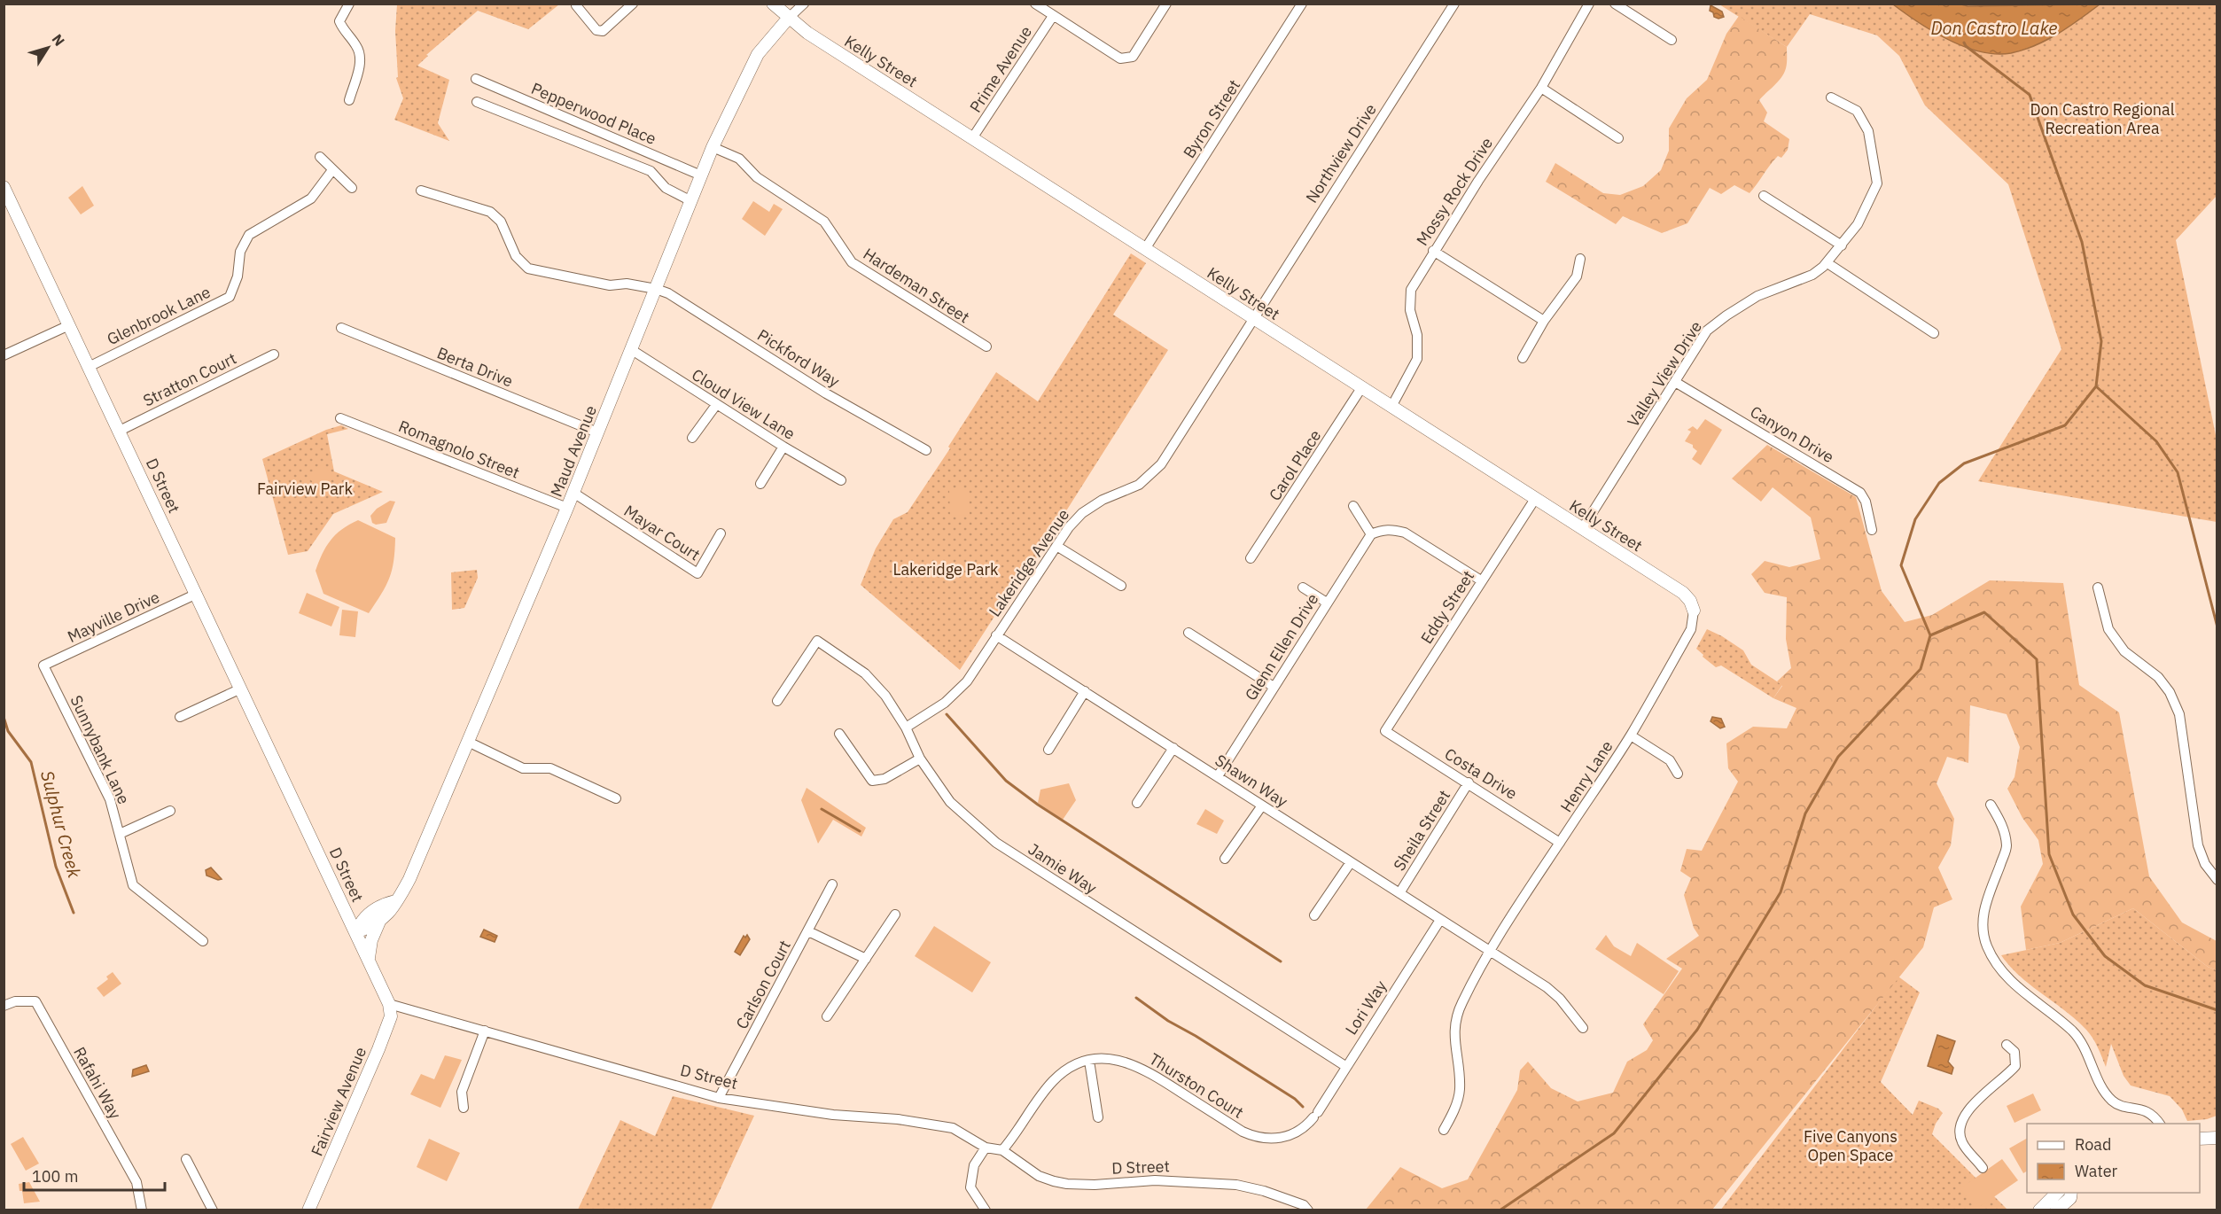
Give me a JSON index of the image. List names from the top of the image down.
{
  "streets": {
    "street": [
      "Kelly Street",
      "Prime Avenue",
      "Pepperwood Place",
      "Byron Street",
      "Northview Drive",
      "Mossy Rock Drive",
      "Hardeman Street",
      "Glenbrook Lane",
      "Pickford Way",
      "Berta Drive",
      "Valley View Drive",
      "Stratton Court",
      "Cloud View Lane",
      "Canyon Drive",
      "Romagnolo Street",
      "Maud Avenue",
      "Carol Place",
      "D Street",
      "Mayar Court",
      "Lakeridge Avenue",
      "Eddy Street",
      "Mayville Drive",
      "Glenn Ellen Drive",
      "Sunnybank Lane",
      "Costa Drive",
      "Henry Lane",
      "Shawn Way",
      "Sheila Street",
      "Jamie Way",
      "Carlson Court",
      "Lori Way",
      "Rafahi Way",
      "Thurston Court",
      "Fairview Avenue"
    ]
  },
  "crossings": [
    ["Kelly Street", "Prime Avenue"],
    ["Kelly Street", "Byron Street"],
    ["Kelly Street", "Northview Drive"],
    ["Kelly Street", "Mossy Rock Drive"],
    ["Kelly Street", "Valley View Drive"],
    ["Kelly Street", "Maud Avenue"],
    ["Kelly Street", "Carol Place"],
    ["Kelly Street", "Lakeridge Avenue"],
    ["Kelly Street", "Eddy Street"],
    ["Kelly Street", "Henry Lane"],
    ["Pepperwood Place", "Maud Avenue"],
    ["Northview Drive", "Lakeridge Avenue"],
    ["Hardeman Street", "Maud Avenue"],
    ["Glenbrook Lane", "D Street"],
    ["Pickford Way", "Maud Avenue"],
    ["Berta Drive", "Maud Avenue"],
    ["Valley View Drive", "Canyon Drive"],
    ["Stratton Court", "D Street"],
    ["Cloud View Lane", "Maud Avenue"],
    ["Romagnolo Street", "Maud Avenue"],
    ["Maud Avenue", "D Street"],
    ["Maud Avenue", "Mayar Court"],
    ["D Street", "Mayville Drive"],
    ["D Street", "Carlson Court"],
    ["D Street", "Thurston Court"],
    ["D Street", "Fairview Avenue"],
    ["Lakeridge Avenue", "Shawn Way"],
    ["Lakeridge Avenue", "Jamie Way"],
    ["Eddy Street", "Costa Drive"],
    ["Mayville Drive", "Sunnybank Lane"],
    ["Glenn Ellen Drive", "Shawn Way"],
    ["Costa Drive", "Henry Lane"],
    ["Costa Drive", "Sheila Street"],
    ["Henry Lane", "Shawn Way"],
    ["Shawn Way", "Sheila Street"],
    ["Shawn Way", "Lori Way"],
    ["Jamie Way", "Lori Way"],
    ["Lori Way", "Thurston Court"]
  ],
  "water": ["Don Castro Lake", "Sulphur Creek"],
  "parks": [
    "Don Castro Regional Recreation Area",
    "Fairview Park",
    "Lakeridge Park",
    "Five Canyons Open Space"
  ],
  "legend": ["Road", "Water"],
  "scale_bar": "100 m",
  "north": "top right"
}
